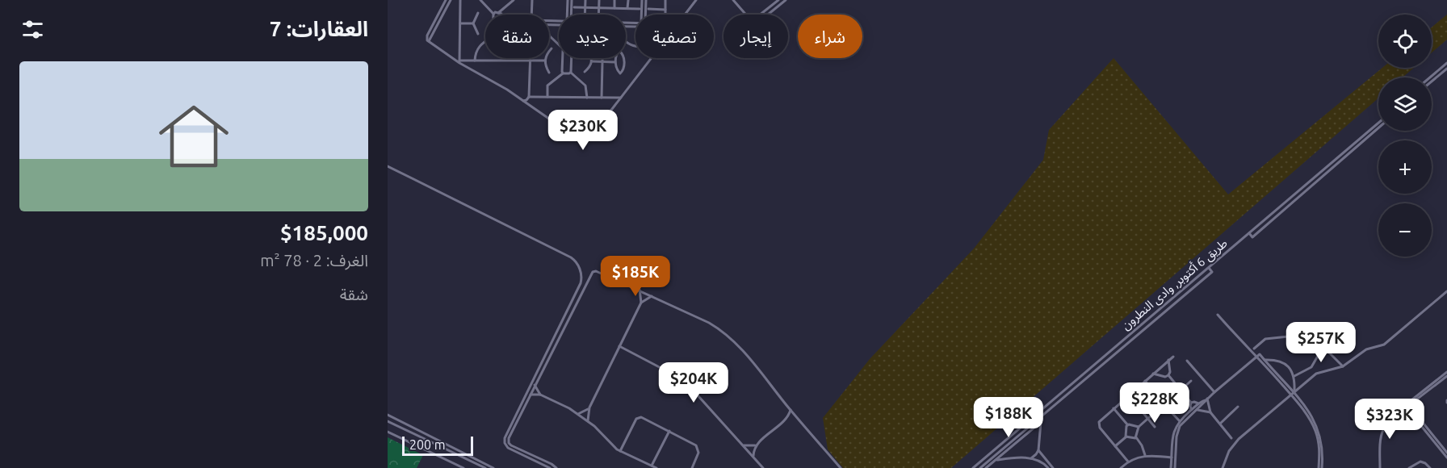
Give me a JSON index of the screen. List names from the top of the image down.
{
  "streets": {
    "street": ["طريق 6 أكتوبر, وادى النطرون"]
  },
  "scale_bar": "200 m",
  "page": {
    "heading": "العقارات: 7",
    "map_buttons": ["+", "−"],
    "chip": [
      "شراء",
      "إيجار",
      "تصفية",
      "جديد",
      "شقة"
    ],
    "list": [
      {
        "name": "$185,000",
        "note": "الغرف: 2 · 78 m² · شقة"
      }
    ],
    "price": [
      "$230K",
      "$185K",
      "$257K",
      "$204K",
      "$228K",
      "$188K",
      "$323K"
    ],
    "scale": "200 m"
  }
}
